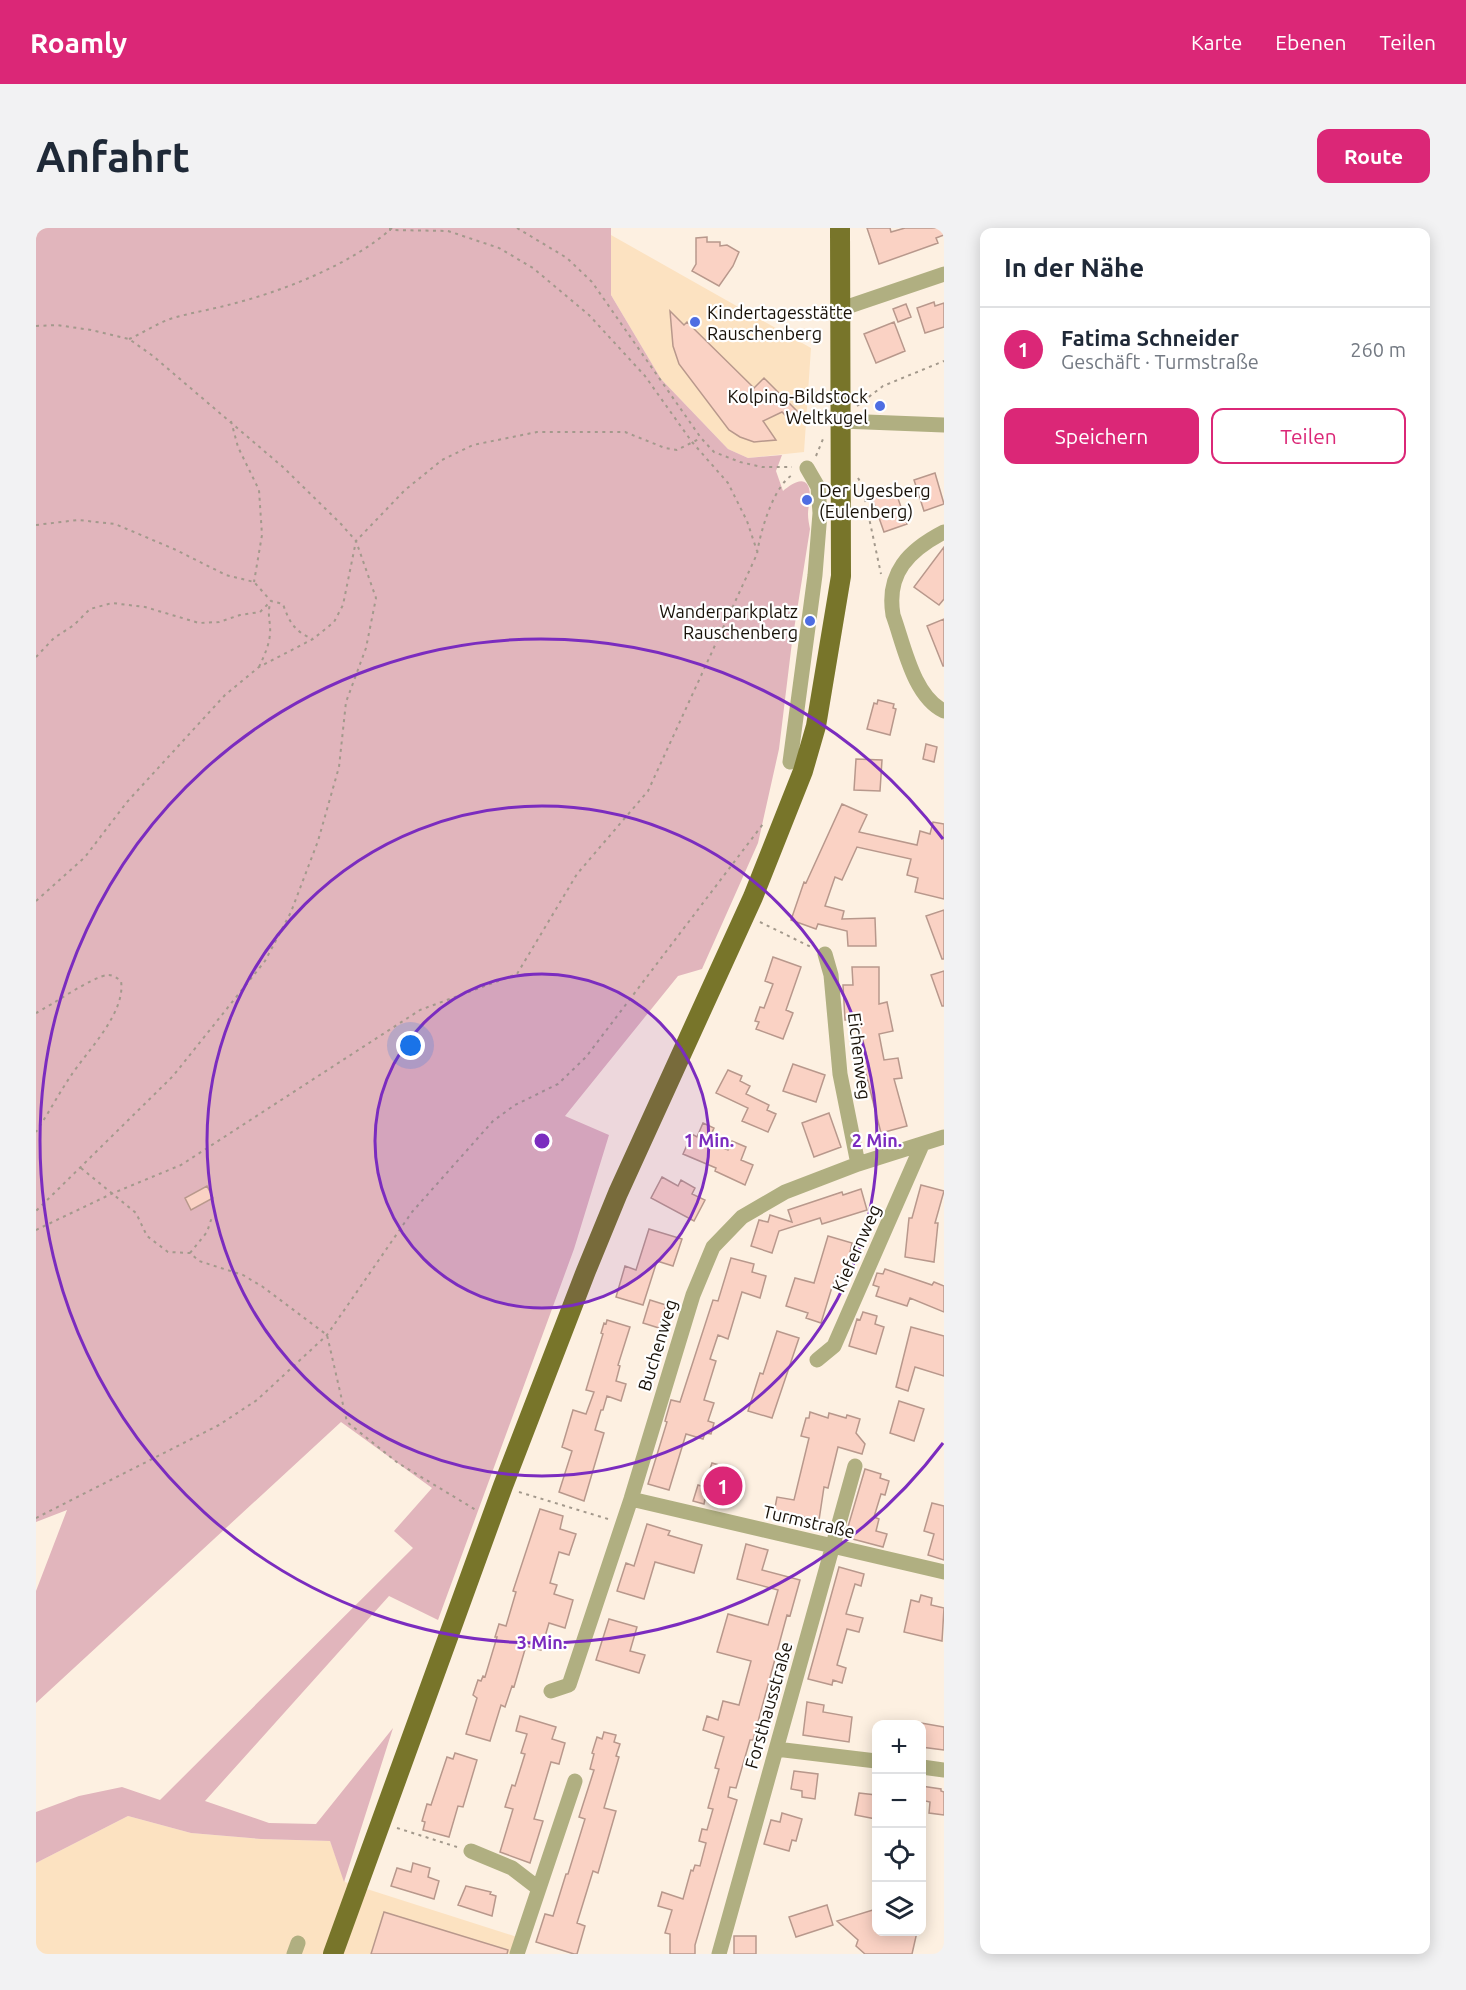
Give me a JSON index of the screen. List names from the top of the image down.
{
  "streets": {
    "street": [
      "Eichenweg",
      "Kiefernweg",
      "Buchenweg",
      "Turmstraße",
      "Forsthausstraße"
    ]
  },
  "crossings": [
    ["Eichenweg", "Buchenweg"],
    ["Kiefernweg", "Buchenweg"],
    ["Buchenweg", "Turmstraße"],
    ["Turmstraße", "Forsthausstraße"]
  ],
  "places": [
    "Kindertagesstätte Rauschenberg",
    "Kolping-Bildstock Weltkugel",
    "Der Ugesberg (Eulenberg)",
    "Wanderparkplatz Rauschenberg"
  ],
  "page": {
    "header": "Roamly",
    "nav": ["Karte", "Ebenen", "Teilen"],
    "buttons": [
      "Route",
      ["Speichern", "Teilen"]
    ],
    "title": "Anfahrt",
    "heading": "In der Nähe",
    "list": [
      {
        "mark": "1",
        "name": "Fatima Schneider",
        "note": "Geschäft · Turmstraße",
        "value": "260 m"
      }
    ],
    "pins": "1",
    "map_buttons": ["+", "−"]
  },
  "rings": ["1 Min.", "2 Min.", "3 Min."]
}
